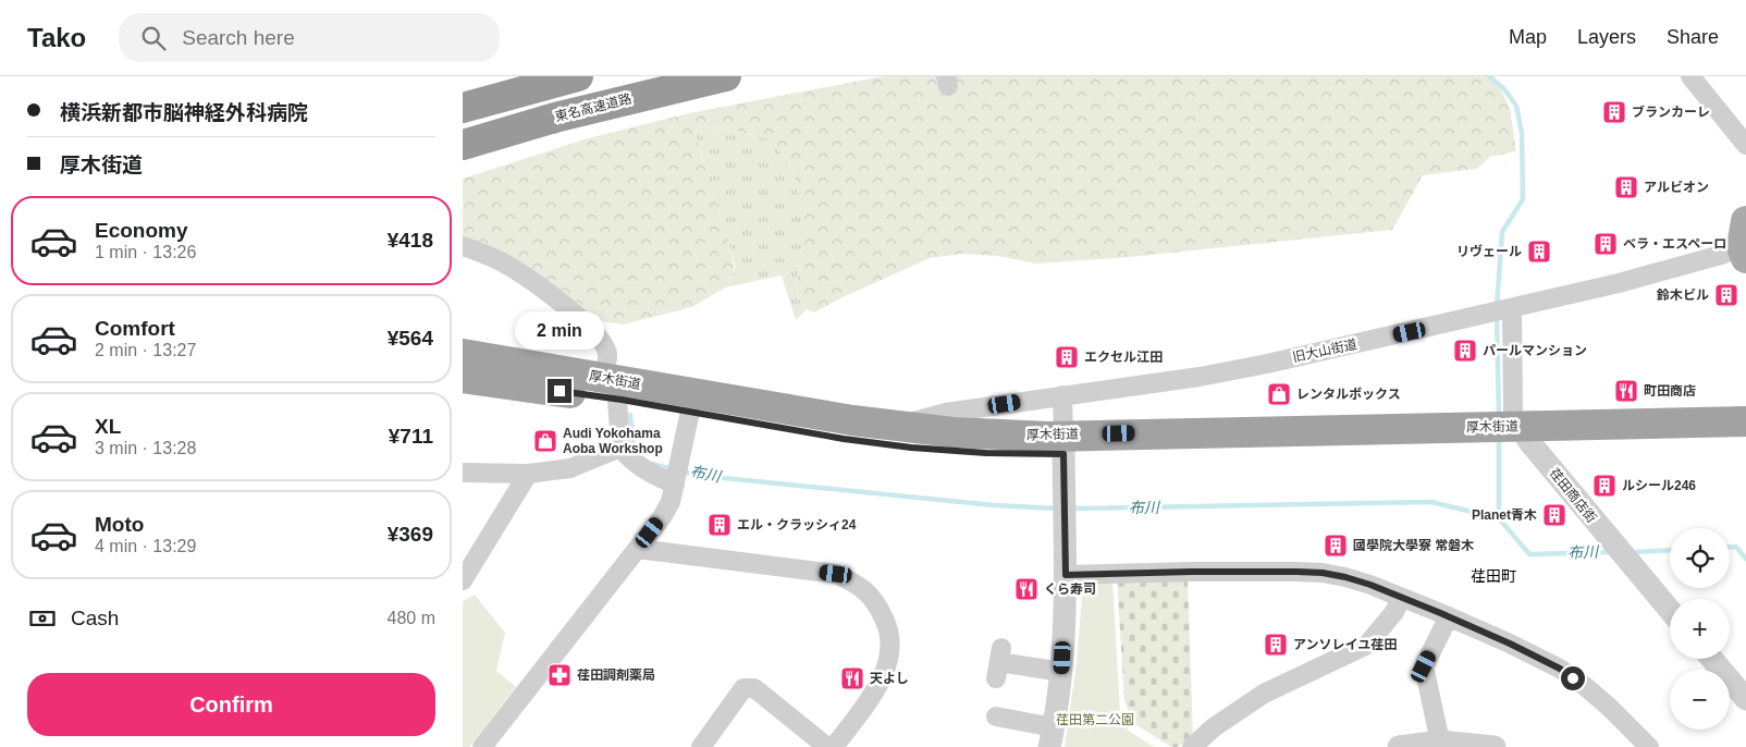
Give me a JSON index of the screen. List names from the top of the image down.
{
  "streets": {
    "highway": ["東名高速道路", "厚木街道"],
    "street": ["旧大山街道", "荏田商店街"]
  },
  "crossings": [
    ["旧大山街道", "厚木街道"],
    ["厚木街道", "荏田商店街"]
  ],
  "districts": ["荏田町"],
  "water": ["布川"],
  "parks": ["荏田第二公園"],
  "places": {
    "building": [
      "ブランカーレ",
      "アルビオン",
      "ベラ・エスペーロ",
      "リヴェール",
      "鈴木ビル",
      "パールマンション",
      "エクセル江田",
      "ルシール246",
      "Planet青木",
      "エル・クラッシィ24",
      "國學院大學寮 常磐木",
      "アンソレイユ荏田"
    ],
    "restaurant": ["町田商店", "くら寿司", "天よし"],
    "shop": ["レンタルボックス", "Audi Yokohama Aoba Workshop"],
    "pharmacy": ["荏田調剤薬局"]
  },
  "page": {
    "header": "Tako",
    "search": "Search here",
    "nav": ["Map", "Layers", "Share"],
    "banner": ["横浜新都市脳神経外科病院", "厚木街道"],
    "list": [
      {
        "name": "Economy",
        "note": "1 min · 13:26",
        "value": "¥418"
      },
      {
        "name": "Comfort",
        "note": "2 min · 13:27",
        "value": "¥564"
      },
      {
        "name": "XL",
        "note": "3 min · 13:28",
        "value": "¥711"
      },
      {
        "name": "Moto",
        "note": "4 min · 13:29",
        "value": "¥369"
      }
    ],
    "bubble": "2 min",
    "map_buttons": ["+", "−"],
    "pay": ["Cash", "480 m"],
    "buttons": "Confirm"
  }
}
